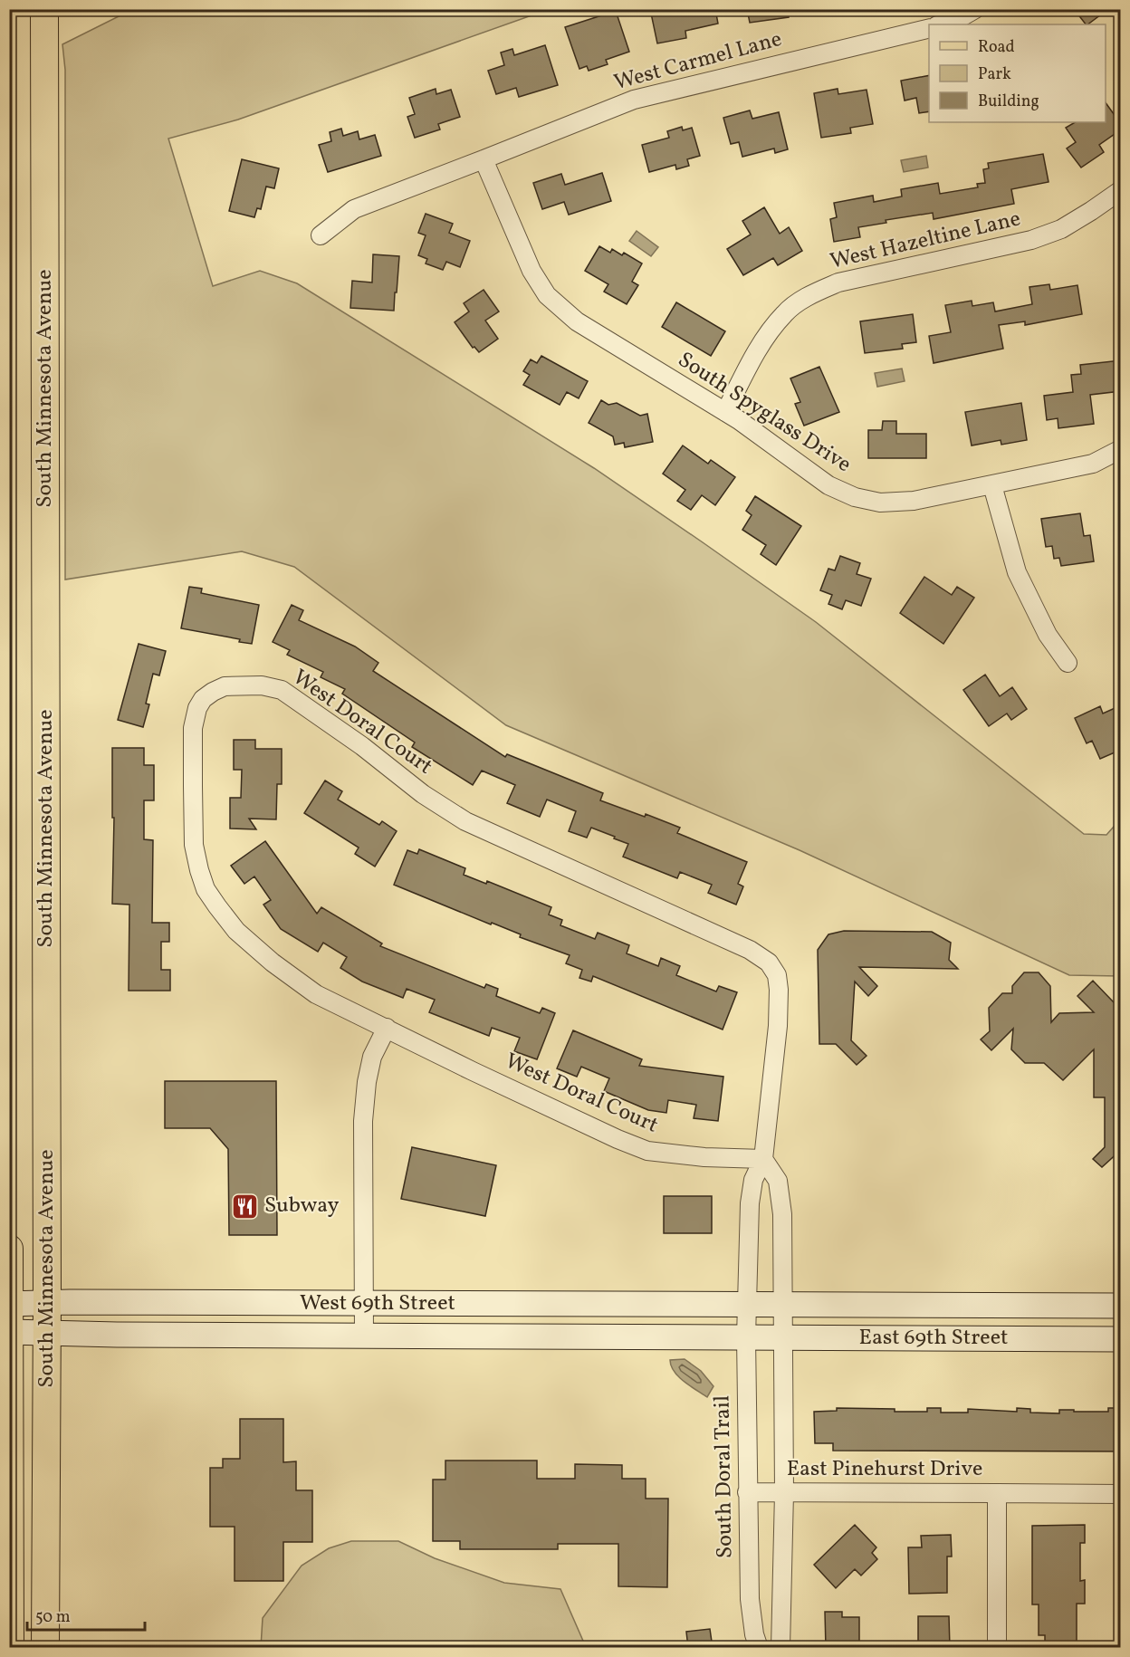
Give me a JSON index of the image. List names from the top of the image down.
{
  "streets": {
    "main road": ["South Minnesota Avenue", "West 69th Street", "East 69th Street"],
    "street": [
      "West Carmel Lane",
      "West Hazeltine Lane",
      "South Spyglass Drive",
      "West Doral Court",
      "East Pinehurst Drive",
      "South Doral Trail"
    ]
  },
  "crossings": [
    ["West Carmel Lane", "South Spyglass Drive"],
    ["West Hazeltine Lane", "South Spyglass Drive"],
    ["South Minnesota Avenue", "West 69th Street"],
    ["West Doral Court", "South Doral Trail"],
    ["West 69th Street", "East 69th Street"],
    ["West 69th Street", "South Doral Trail"],
    ["East 69th Street", "South Doral Trail"],
    ["East Pinehurst Drive", "South Doral Trail"]
  ],
  "places": {
    "restaurant": ["Subway"]
  },
  "legend": ["Road", "Park", "Building"],
  "scale_bar": "50 m"
}
